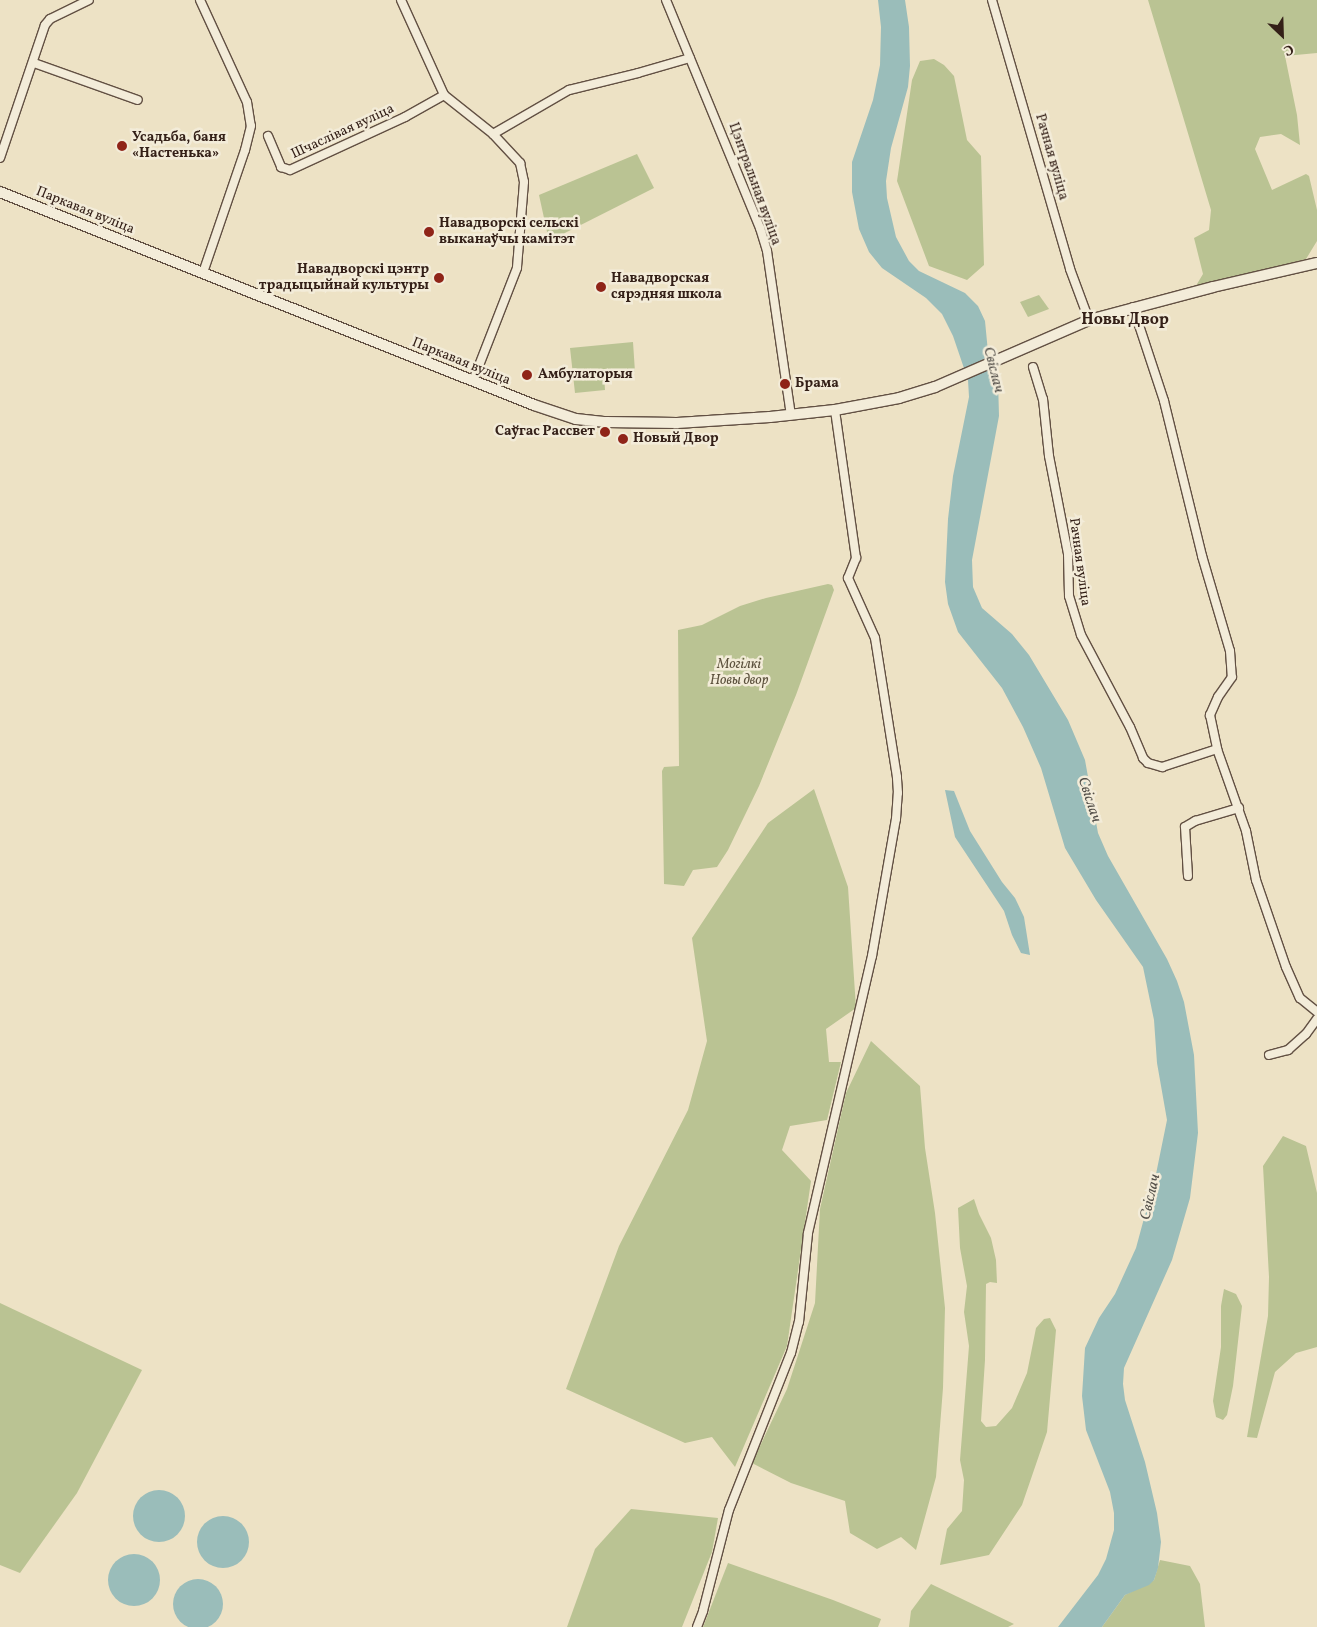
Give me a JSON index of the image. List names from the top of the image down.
{
  "streets": {
    "main road": ["Паркавая вуліца"],
    "street": ["Шчаслівая вуліца", "Рачная вуліца", "Цэнтральная вуліца"]
  },
  "crossings": [
    ["Рачная вуліца", "Паркавая вуліца"],
    ["Цэнтральная вуліца", "Паркавая вуліца"]
  ],
  "districts": ["Новы Двор"],
  "water": ["Свіслач"],
  "parks": ["Могілкі Новы двор"],
  "places": [
    "Усадьба, баня «Настенька»",
    "Навадворскі сельскі выканаўчы камітэт",
    "Навадворскі цэнтр традыцыйнай культуры",
    "Навадворская сярэдняя школа",
    "Амбулаторыя",
    "Брама",
    "Саўгас Рассвет",
    "Новый Двор"
  ],
  "north": "bottom right"
}
